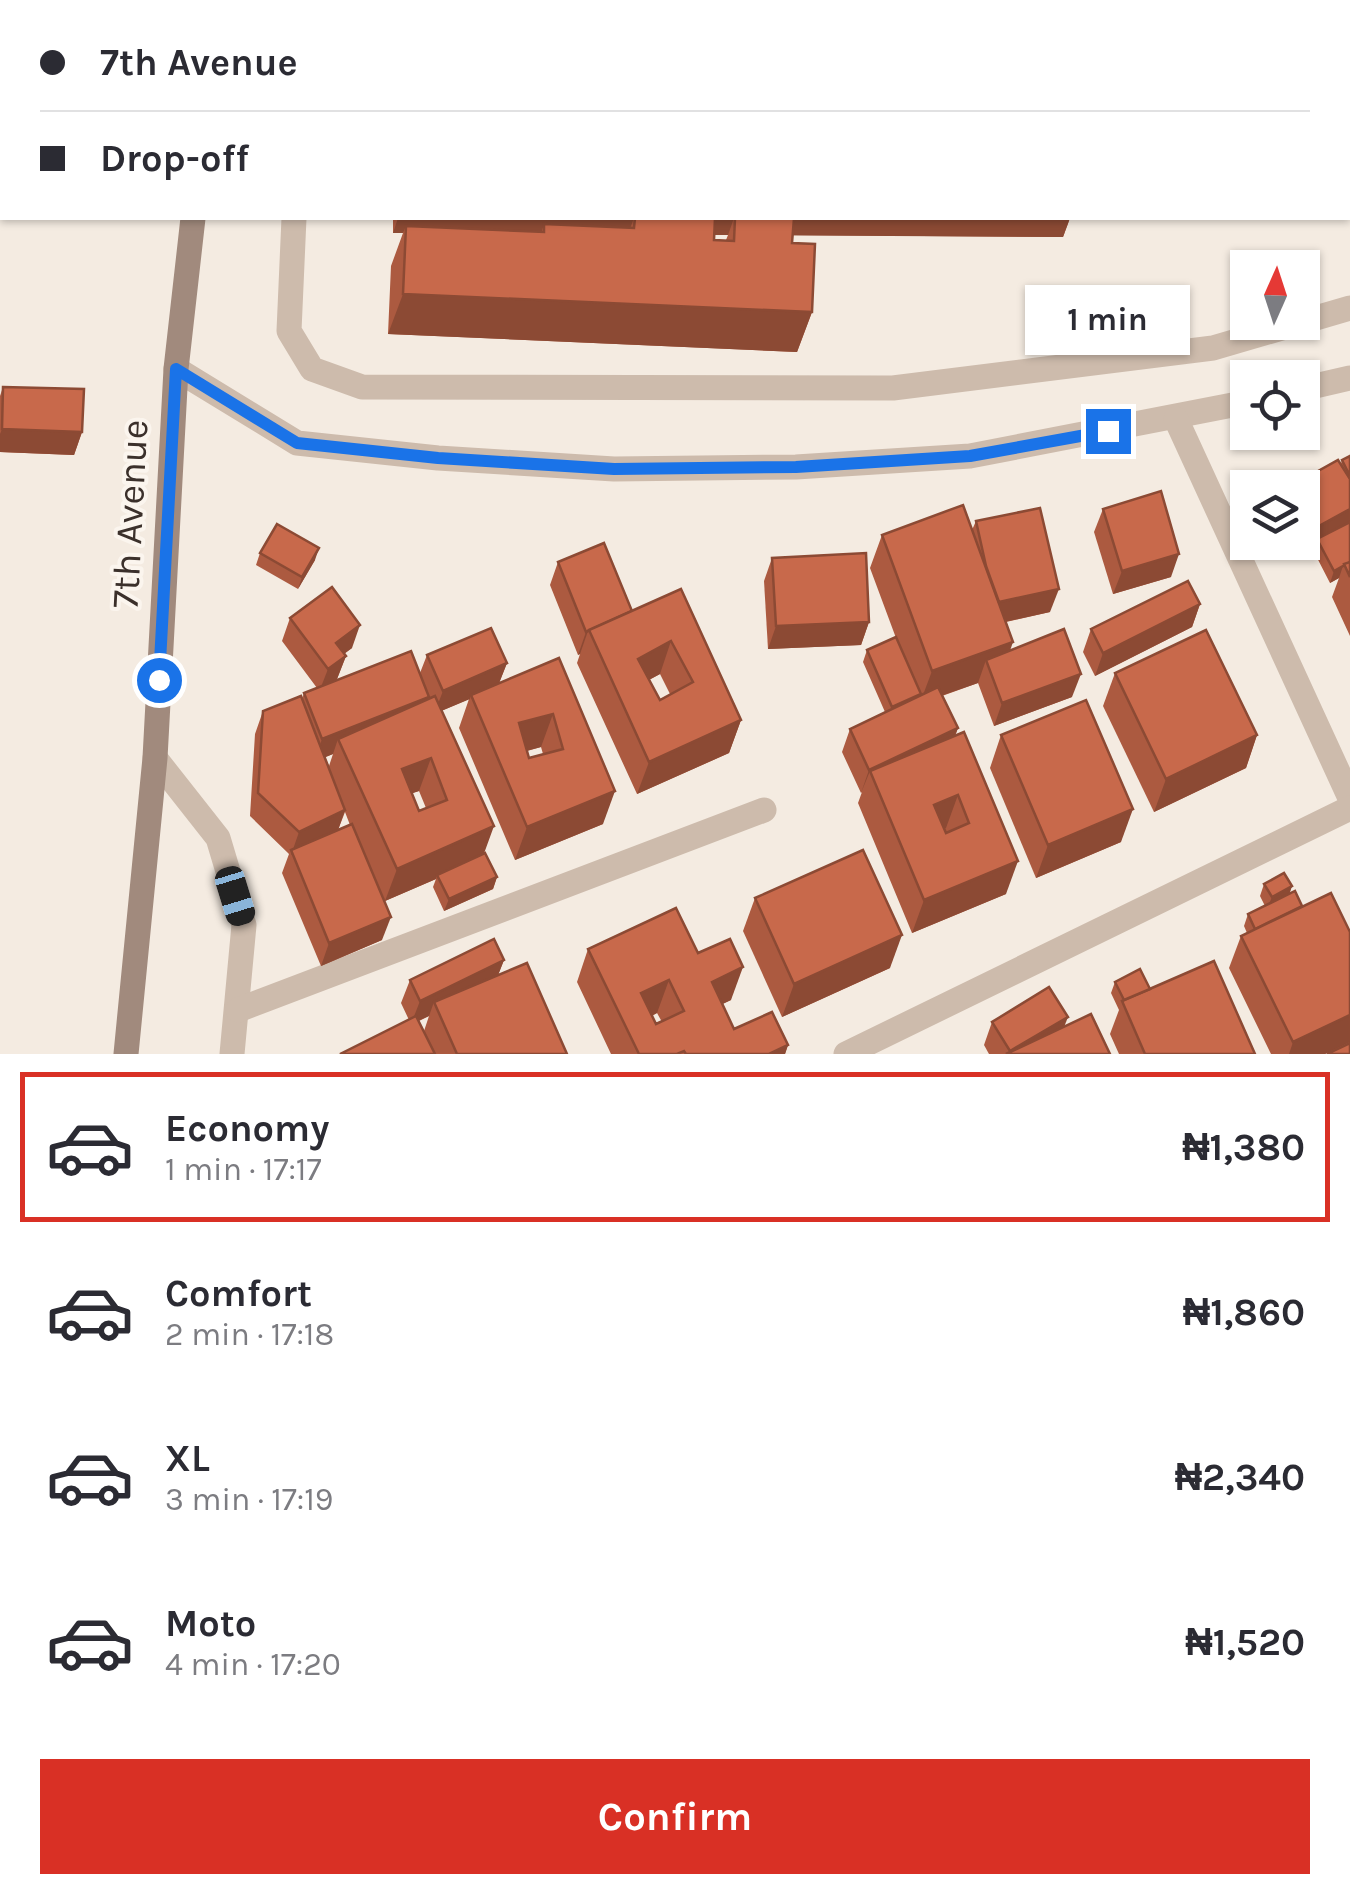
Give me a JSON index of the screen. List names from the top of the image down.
{
  "streets": {
    "main road": ["7th Avenue"]
  },
  "north": "top",
  "page": {
    "banner": ["7th Avenue", "Drop-off"],
    "bubble": "1 min",
    "list": [
      {
        "name": "Economy",
        "note": "1 min · 17:17",
        "value": "₦1,380"
      },
      {
        "name": "Comfort",
        "note": "2 min · 17:18",
        "value": "₦1,860"
      },
      {
        "name": "XL",
        "note": "3 min · 17:19",
        "value": "₦2,340"
      },
      {
        "name": "Moto",
        "note": "4 min · 17:20",
        "value": "₦1,520"
      }
    ],
    "buttons": "Confirm"
  }
}
